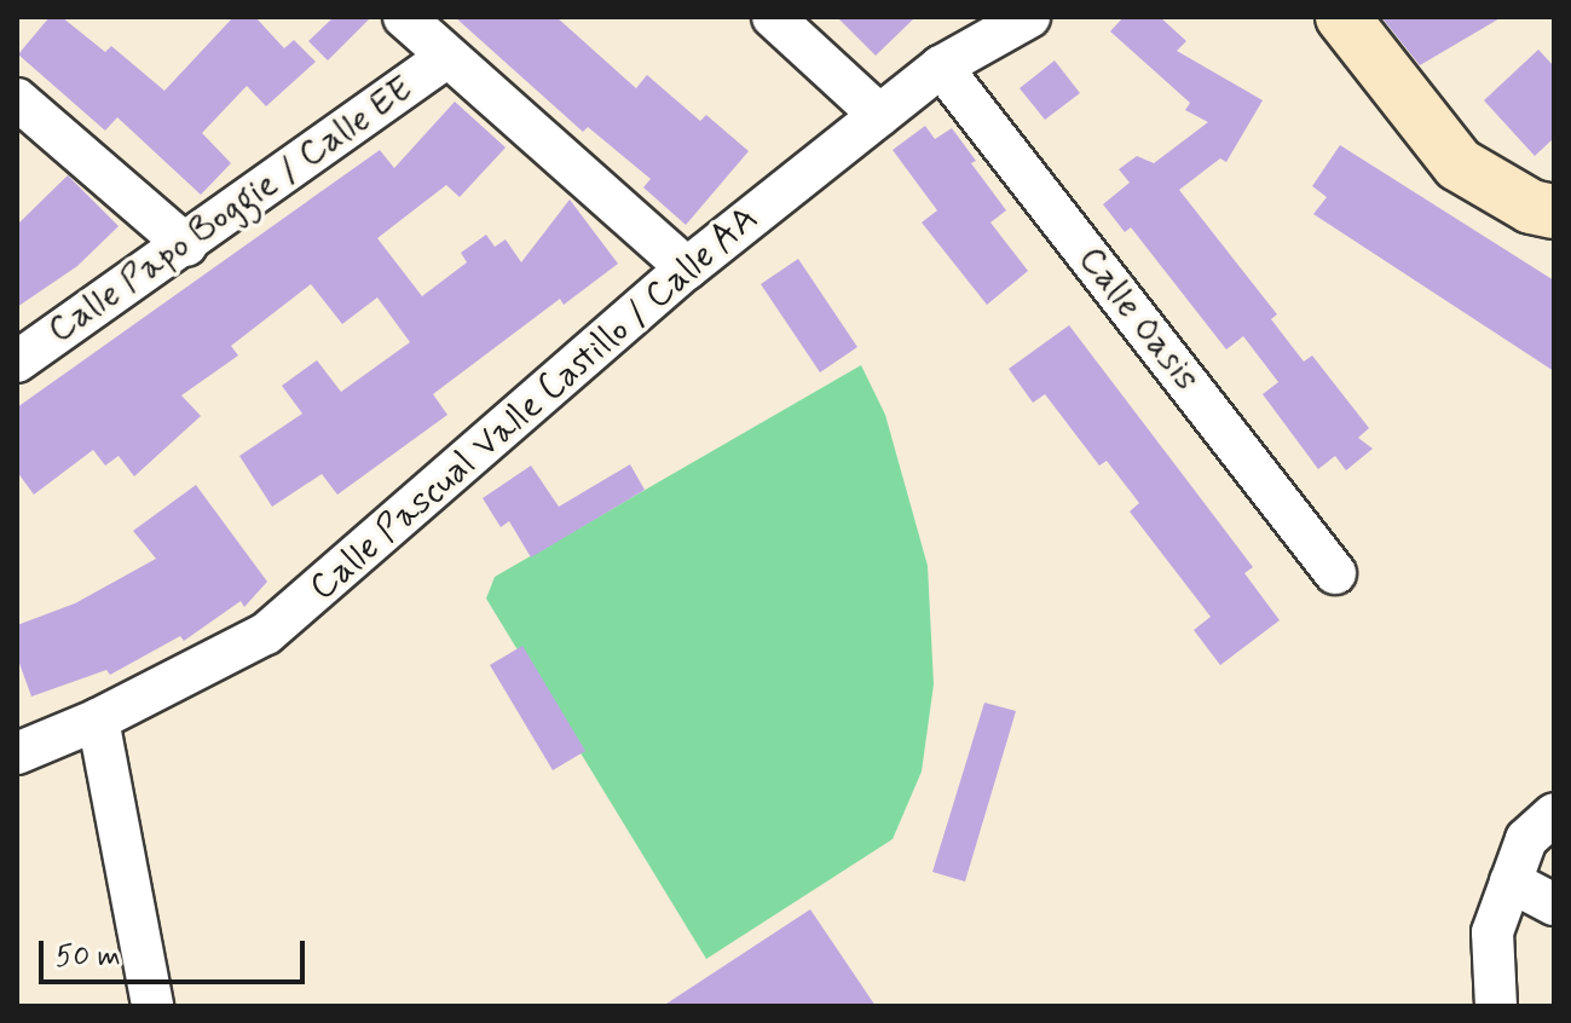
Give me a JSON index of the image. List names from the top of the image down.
{
  "streets": {
    "street": ["Calle Papo Boggie / Calle EE", "Calle Oasis", "Calle Pascual Valle Castillo / Calle AA"]
  },
  "crossings": [
    ["Calle Oasis", "Calle Pascual Valle Castillo / Calle AA"]
  ],
  "scale_bar": "50 m"
}
